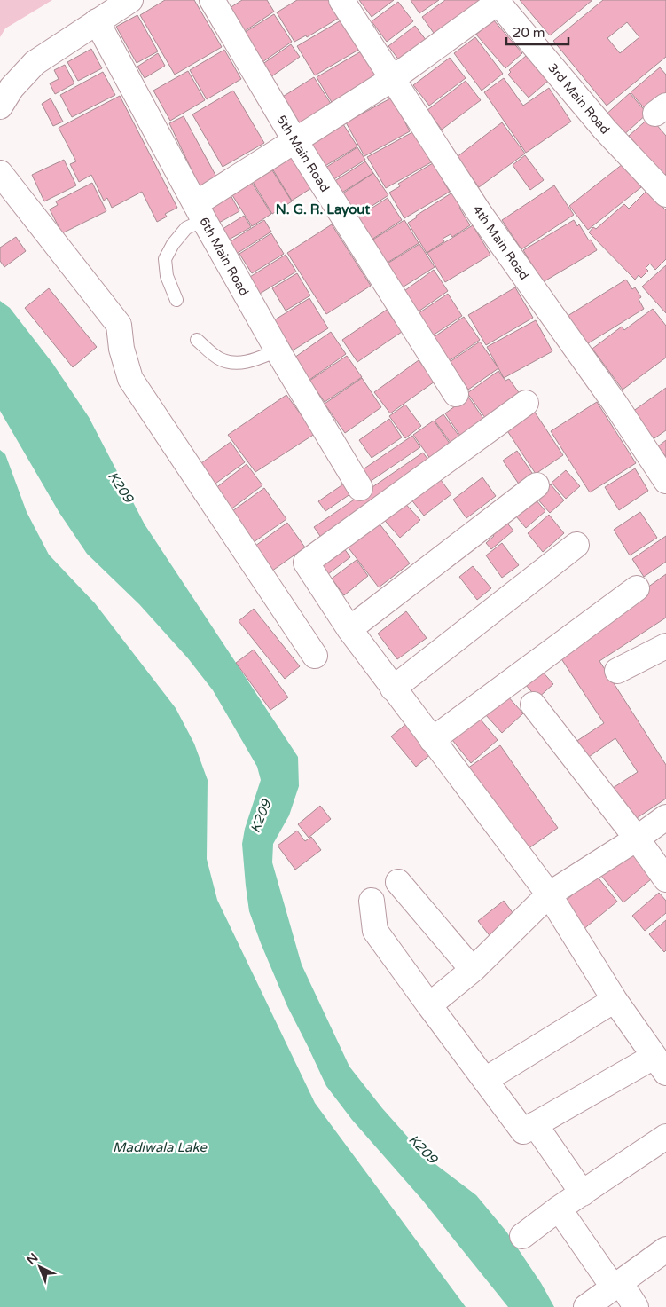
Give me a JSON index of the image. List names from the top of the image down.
{
  "streets": {
    "street": [
      "3rd Main Road",
      "5th Main Road",
      "4th Main Road",
      "6th Main Road"
    ]
  },
  "districts": ["N. G. R. Layout"],
  "water": ["K209", "Madiwala Lake"],
  "scale_bar": "20 m",
  "north": "top left"
}
